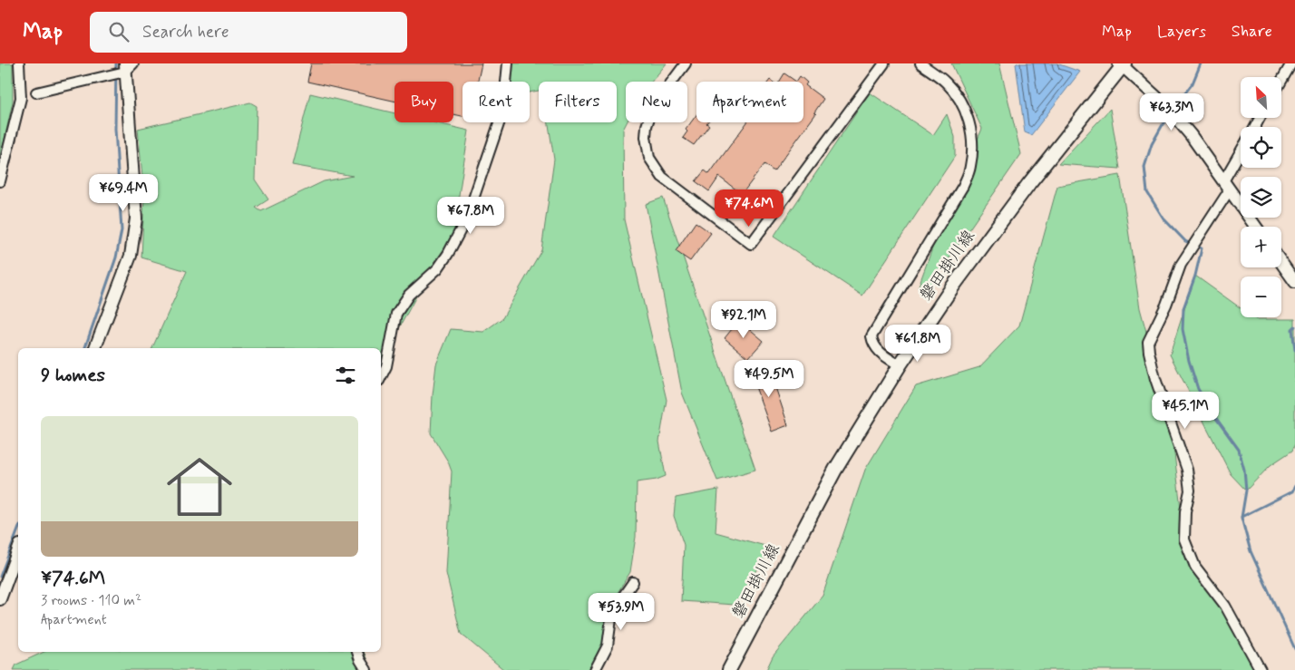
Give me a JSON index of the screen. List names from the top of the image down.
{
  "streets": {
    "main road": ["磐田掛川線"]
  },
  "north": "top left",
  "page": {
    "header": "Map",
    "search": "Search here",
    "nav": ["Map", "Layers", "Share"],
    "map_buttons": ["+", "−"],
    "chip": [
      "Buy",
      "Rent",
      "Filters",
      "New",
      "Apartment"
    ],
    "price": [
      "¥63.3M",
      "¥69.4M",
      "¥74.6M",
      "¥67.8M",
      "¥92.1M",
      "¥61.8M",
      "¥49.5M",
      "¥45.1M",
      "¥53.9M"
    ],
    "heading": "9 homes",
    "list": [
      {
        "name": "¥74.6M",
        "note": "3 rooms · 110 m² · Apartment"
      }
    ]
  }
}
